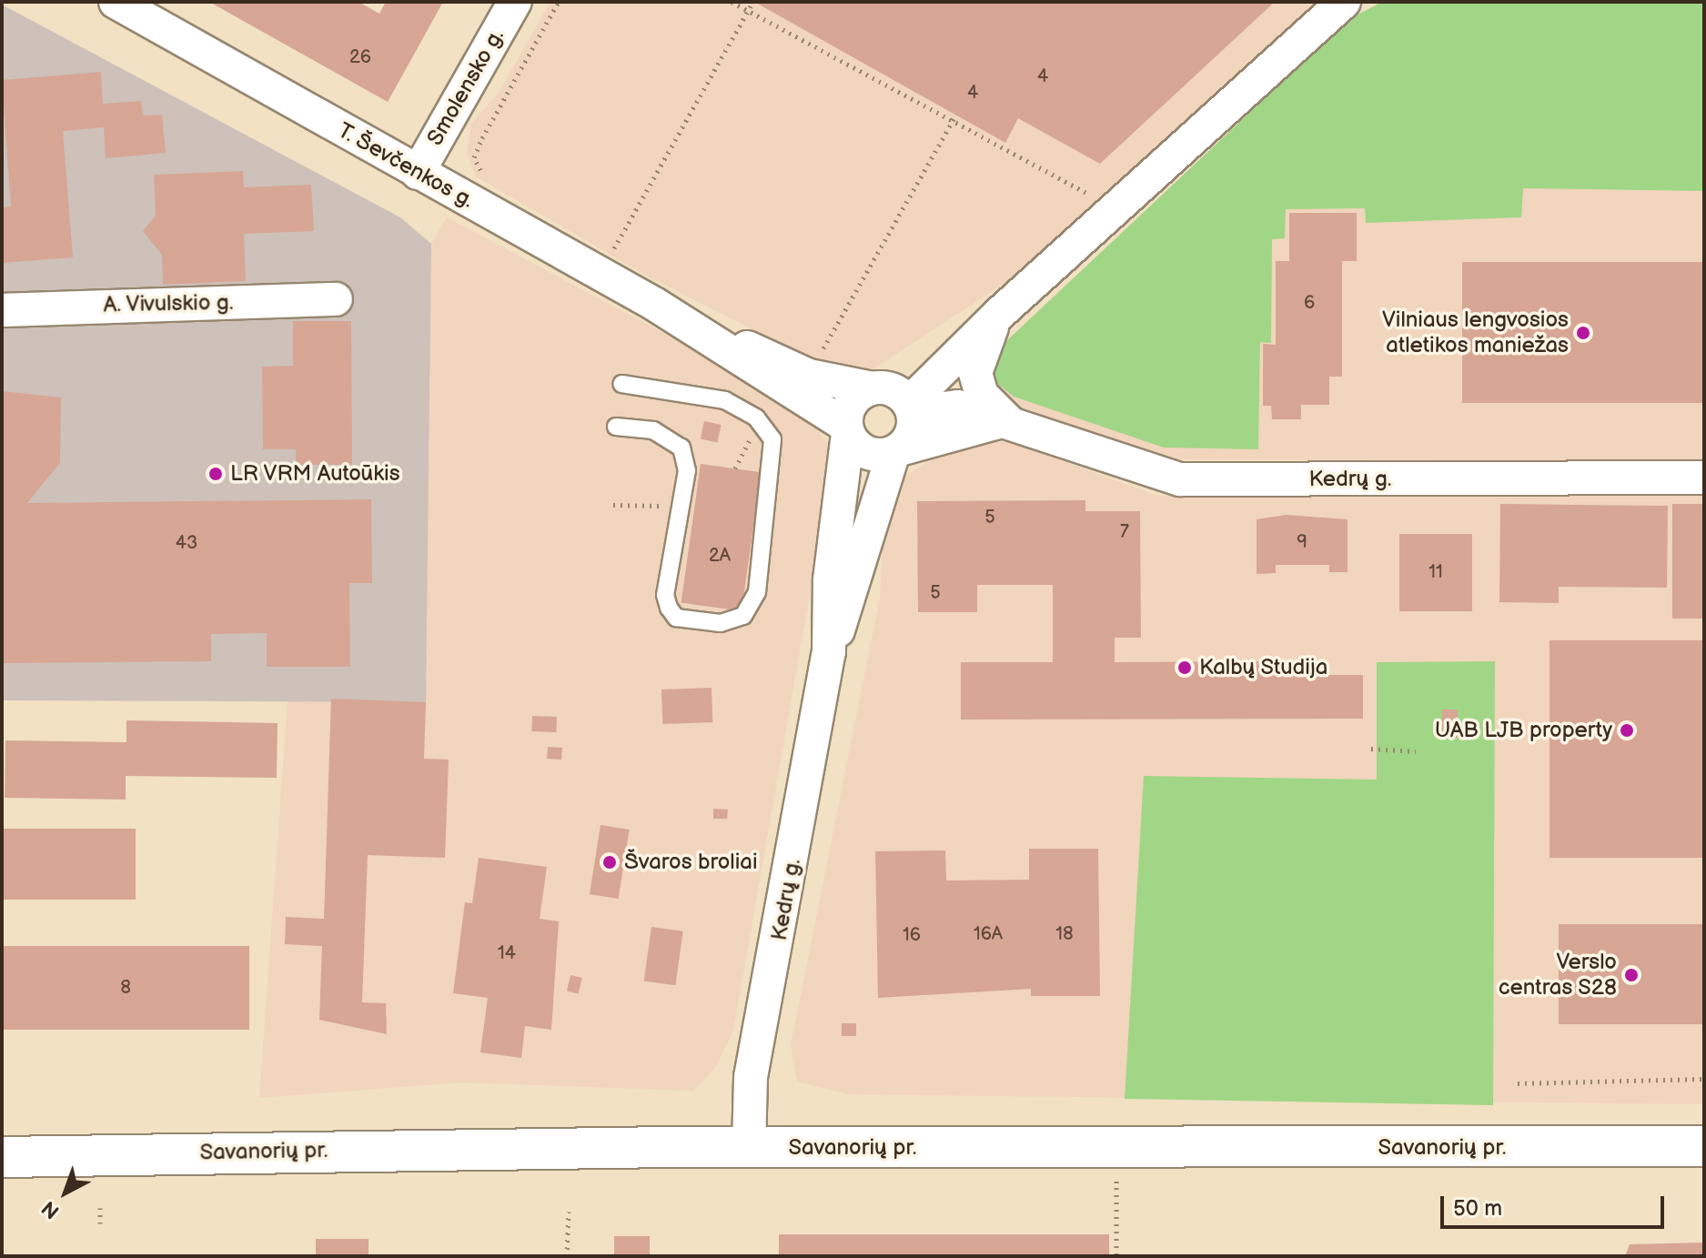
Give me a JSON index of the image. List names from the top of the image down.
{
  "streets": {
    "main road": ["Savanorių pr."],
    "street": [
      "Smolensko g.",
      "T. Ševčenkos g.",
      "A. Vivulskio g.",
      "Kedrų g."
    ]
  },
  "crossings": [
    ["Smolensko g.", "T. Ševčenkos g."],
    ["T. Ševčenkos g.", "Kedrų g."],
    ["Kedrų g.", "Savanorių pr."]
  ],
  "places": [
    "Vilniaus lengvosios atletikos maniežas",
    "LR VRM Autoūkis",
    "Kalbų Studija",
    "UAB LJB property",
    "Švaros broliai",
    "Verslo centras S28"
  ],
  "house_numbers": [
    "26",
    "4",
    "4",
    "6",
    "5",
    "7",
    "9",
    "43",
    "2A",
    "11",
    "5",
    "16A",
    "18",
    "16",
    "14",
    "8"
  ],
  "scale_bar": "50 m",
  "north": "bottom left"
}
